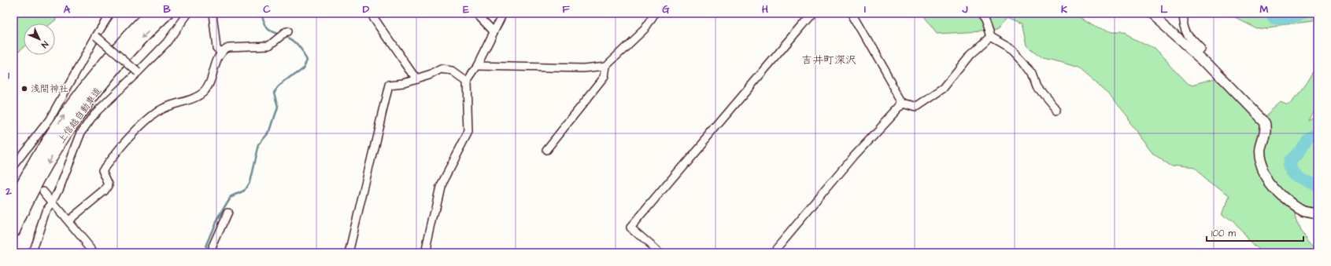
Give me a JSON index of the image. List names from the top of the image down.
{
  "streets": {
    "highway": ["上信越自動車道"]
  },
  "districts": ["吉井町深沢"],
  "places": ["浅間神社"],
  "scale_bar": "100 m",
  "north": "bottom right",
  "grid": {
    "columns": [
      "A",
      "B",
      "C",
      "D",
      "E",
      "F",
      "G",
      "H",
      "I",
      "J",
      "K",
      "L",
      "M"
    ],
    "rows": ["1", "2"]
  }
}
